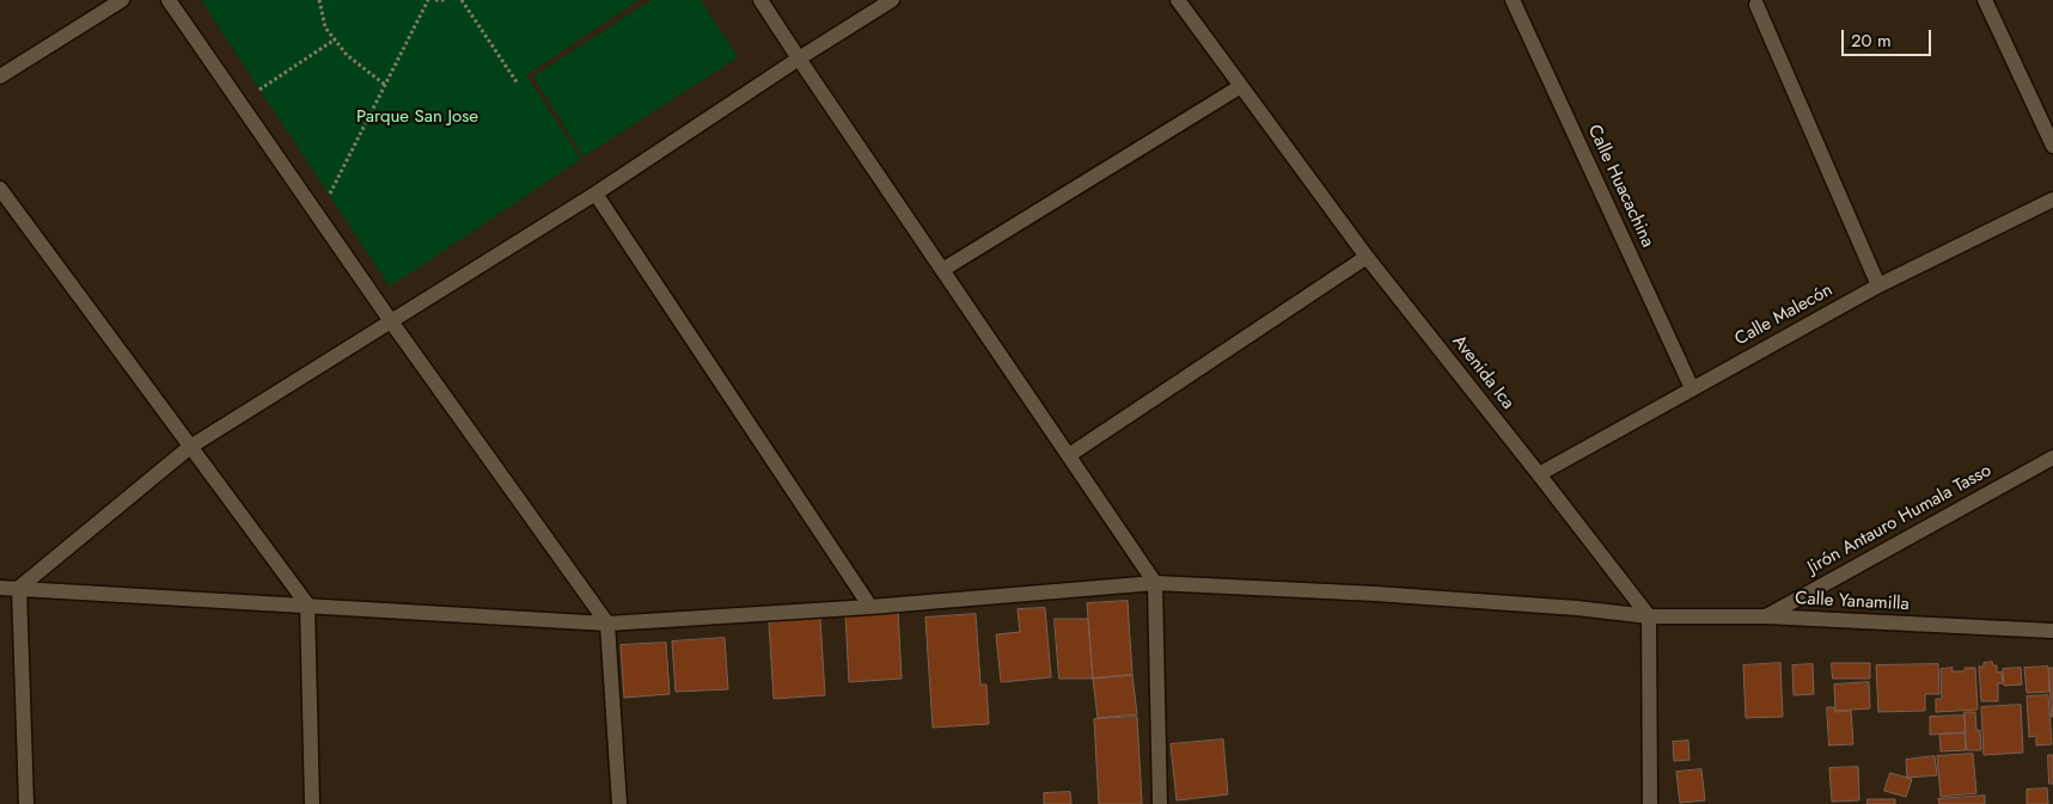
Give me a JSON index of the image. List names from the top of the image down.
{
  "streets": {
    "street": [
      "Calle Huacachina",
      "Calle Malecón",
      "Avenida Ica",
      "Jirón Antauro Humala Tasso",
      "Calle Yanamilla"
    ]
  },
  "crossings": [
    ["Calle Huacachina", "Calle Malecón"],
    ["Calle Malecón", "Avenida Ica"],
    ["Avenida Ica", "Calle Yanamilla"],
    ["Jirón Antauro Humala Tasso", "Calle Yanamilla"]
  ],
  "parks": ["Parque San Jose"],
  "scale_bar": "20 m"
}
